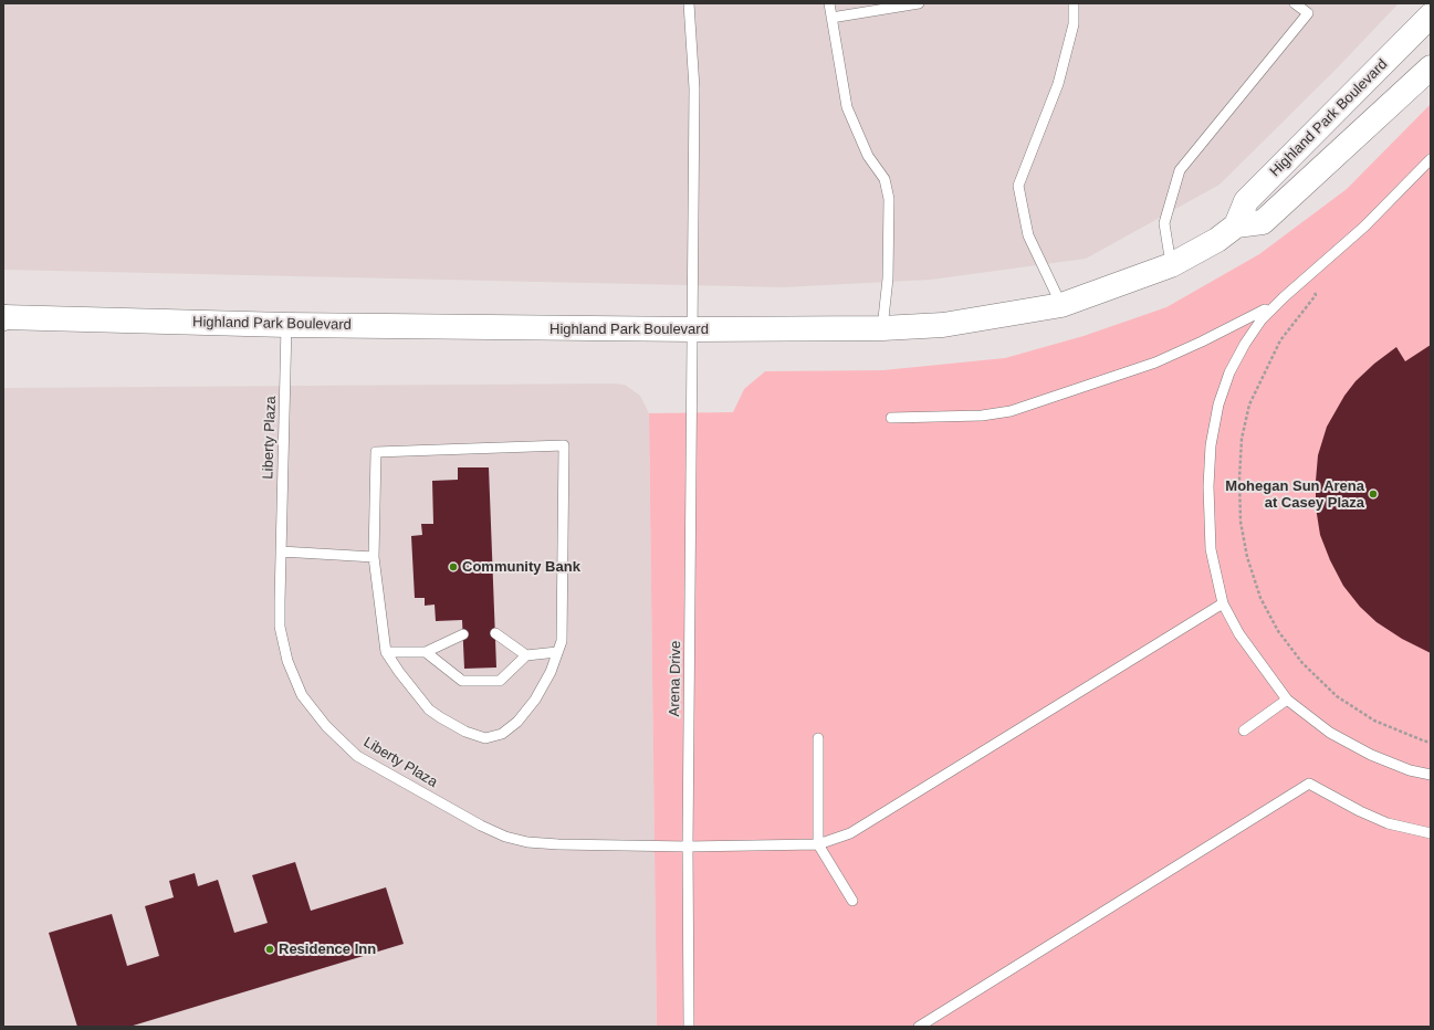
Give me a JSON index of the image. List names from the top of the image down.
{
  "streets": {
    "main road": ["Highland Park Boulevard"],
    "lane": ["Liberty Plaza", "Arena Drive"]
  },
  "crossings": [
    ["Highland Park Boulevard", "Liberty Plaza"],
    ["Highland Park Boulevard", "Arena Drive"],
    ["Liberty Plaza", "Arena Drive"]
  ],
  "places": ["Mohegan Sun Arena at Casey Plaza", "Community Bank", "Residence Inn"]
}
